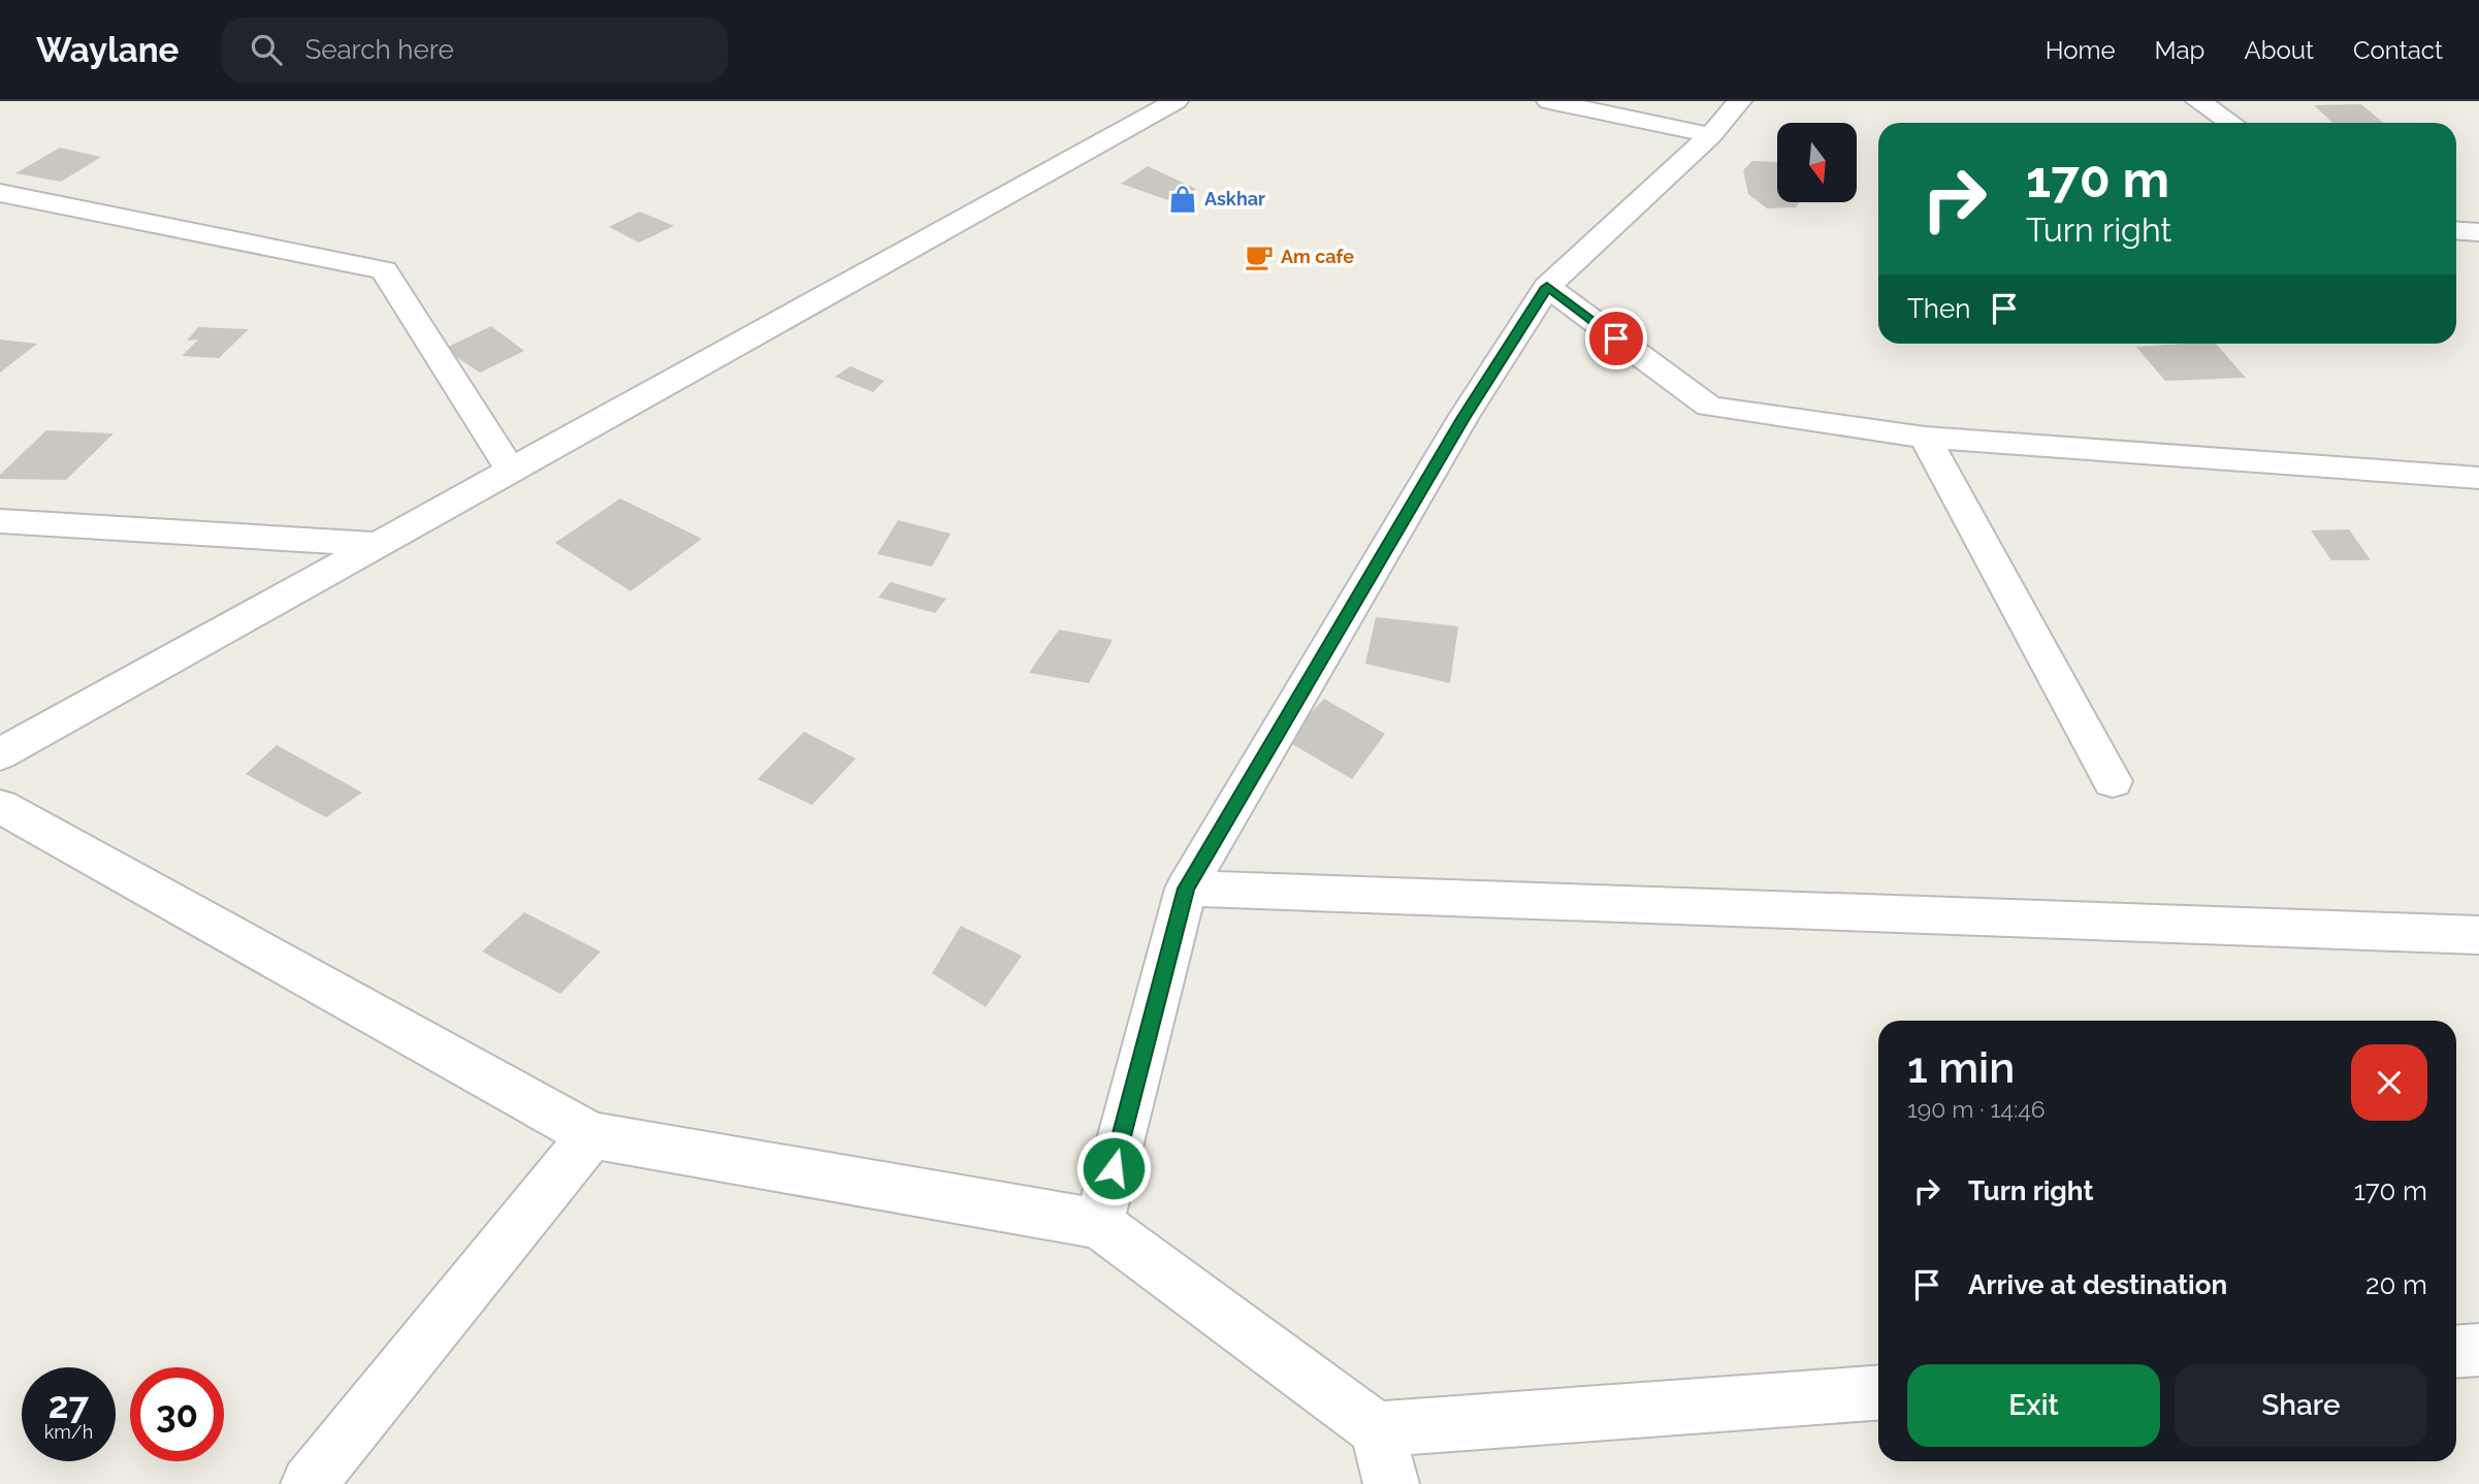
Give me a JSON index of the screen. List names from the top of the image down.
{
  "places": {
    "shop": ["Askhar"],
    "cafe": ["Am cafe"]
  },
  "north": "bottom",
  "page": {
    "header": "Waylane",
    "search": "Search here",
    "nav": [
      "Home",
      "Map",
      "About",
      "Contact"
    ],
    "turn": ["170 m", "Turn right"],
    "then": "Then",
    "heading": ["1 min", "190 m · 14:46"],
    "list": [
      {
        "name": "Turn right",
        "value": "170 m"
      },
      {
        "name": "Arrive at destination",
        "value": "20 m"
      }
    ],
    "buttons": ["Exit", "Share"],
    "speed": "27 km/h",
    "limit": "30"
  }
}
